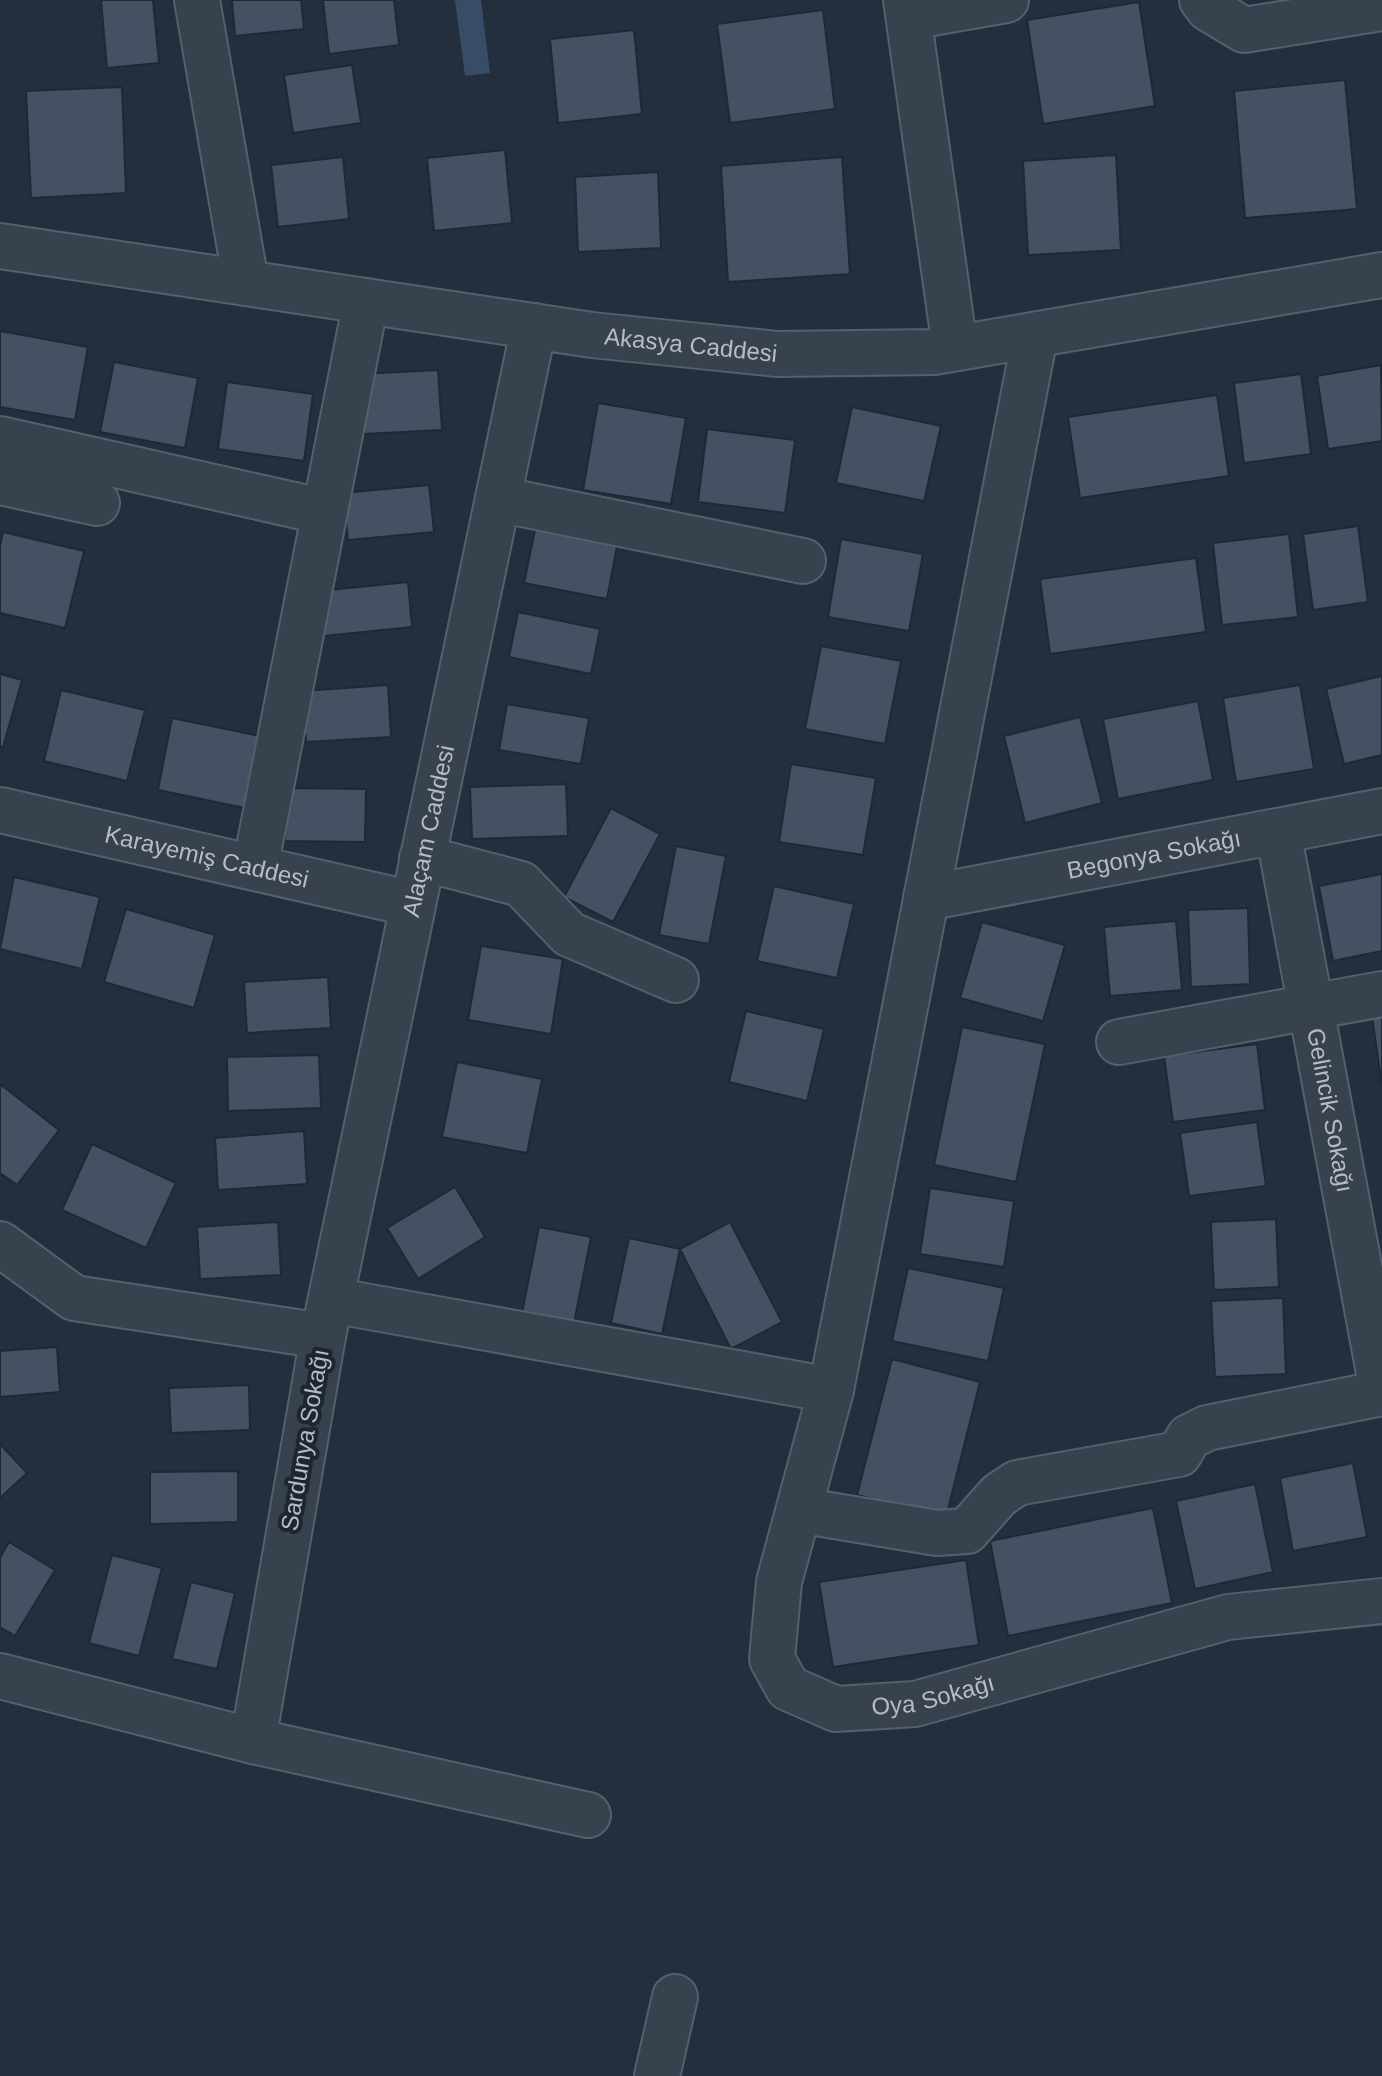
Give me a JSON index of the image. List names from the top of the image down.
{
  "streets": {
    "street": [
      "Akasya Caddesi",
      "Alaçam Caddesi",
      "Begonya Sokağı",
      "Karayemiş Caddesi",
      "Gelincik Sokağı",
      "Sardunya Sokağı",
      "Oya Sokağı"
    ]
  },
  "crossings": [
    ["Akasya Caddesi", "Alaçam Caddesi"],
    ["Akasya Caddesi", "Oya Sokağı"],
    ["Alaçam Caddesi", "Karayemiş Caddesi"],
    ["Alaçam Caddesi", "Sardunya Sokağı"],
    ["Begonya Sokağı", "Gelincik Sokağı"],
    ["Begonya Sokağı", "Oya Sokağı"]
  ]
}
